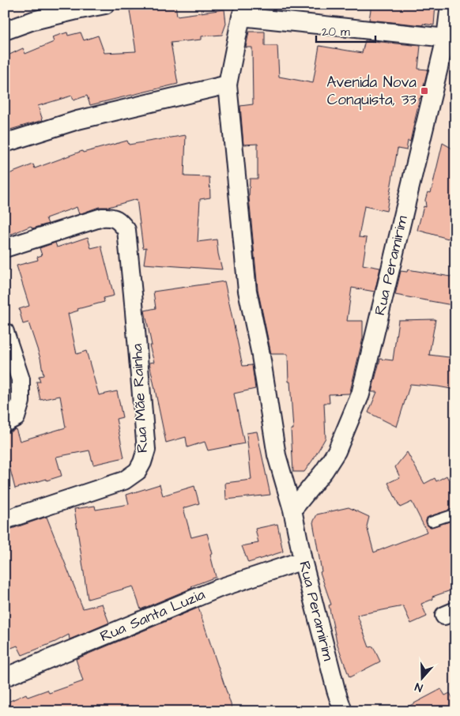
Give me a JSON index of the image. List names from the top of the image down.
{
  "streets": {
    "street": ["Rua Peramirim", "Rua Mãe Rainha", "Rua Santa Luzia"]
  },
  "crossings": [
    ["Rua Peramirim", "Rua Santa Luzia"]
  ],
  "places": {
    "transit": ["Avenida Nova Conquista, 33"]
  },
  "scale_bar": "20 m",
  "north": "bottom"
}
